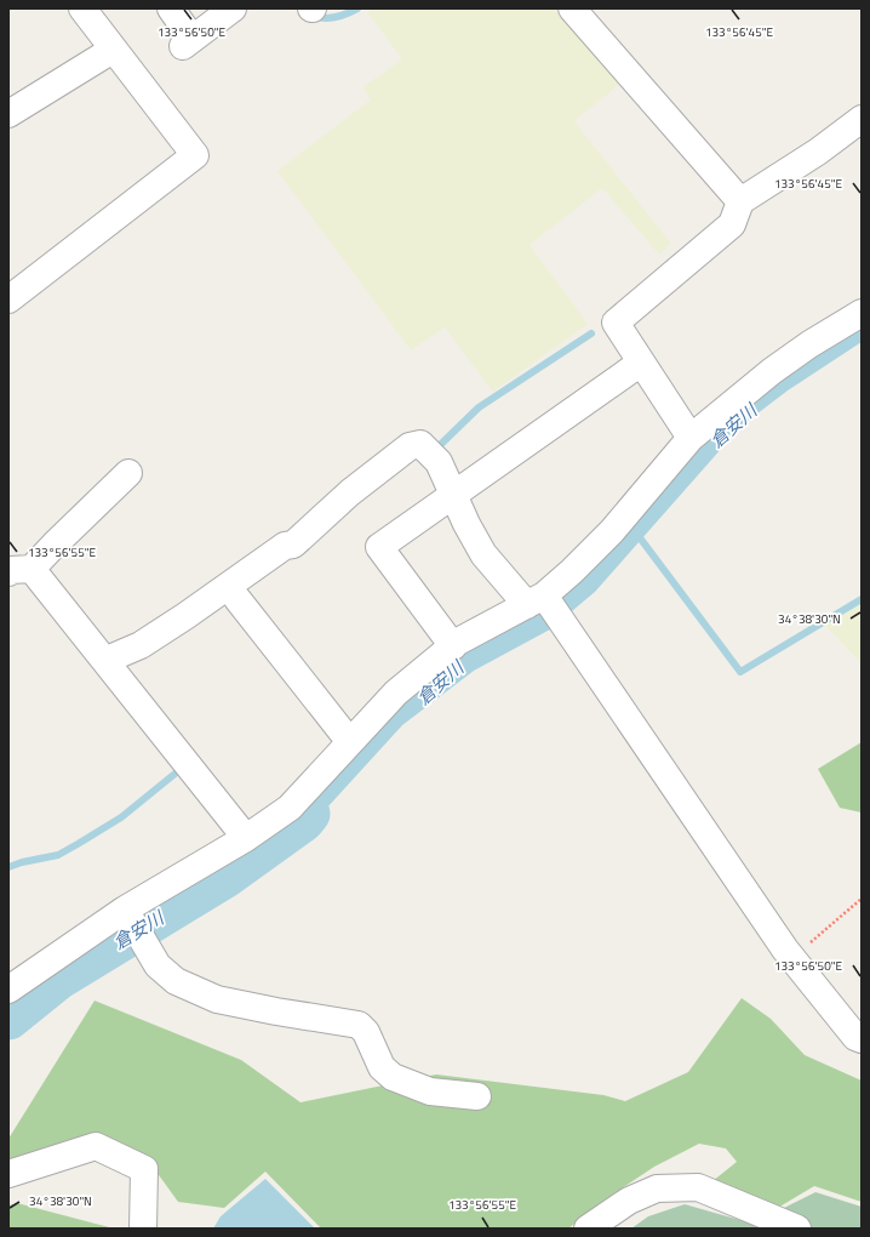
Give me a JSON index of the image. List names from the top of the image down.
{
  "water": ["倉安川"],
  "coordinates": [
    "133°56'50\"E",
    "133°56'45\"E",
    "133°56'55\"E",
    "34°38'30\"N"
  ]
}
